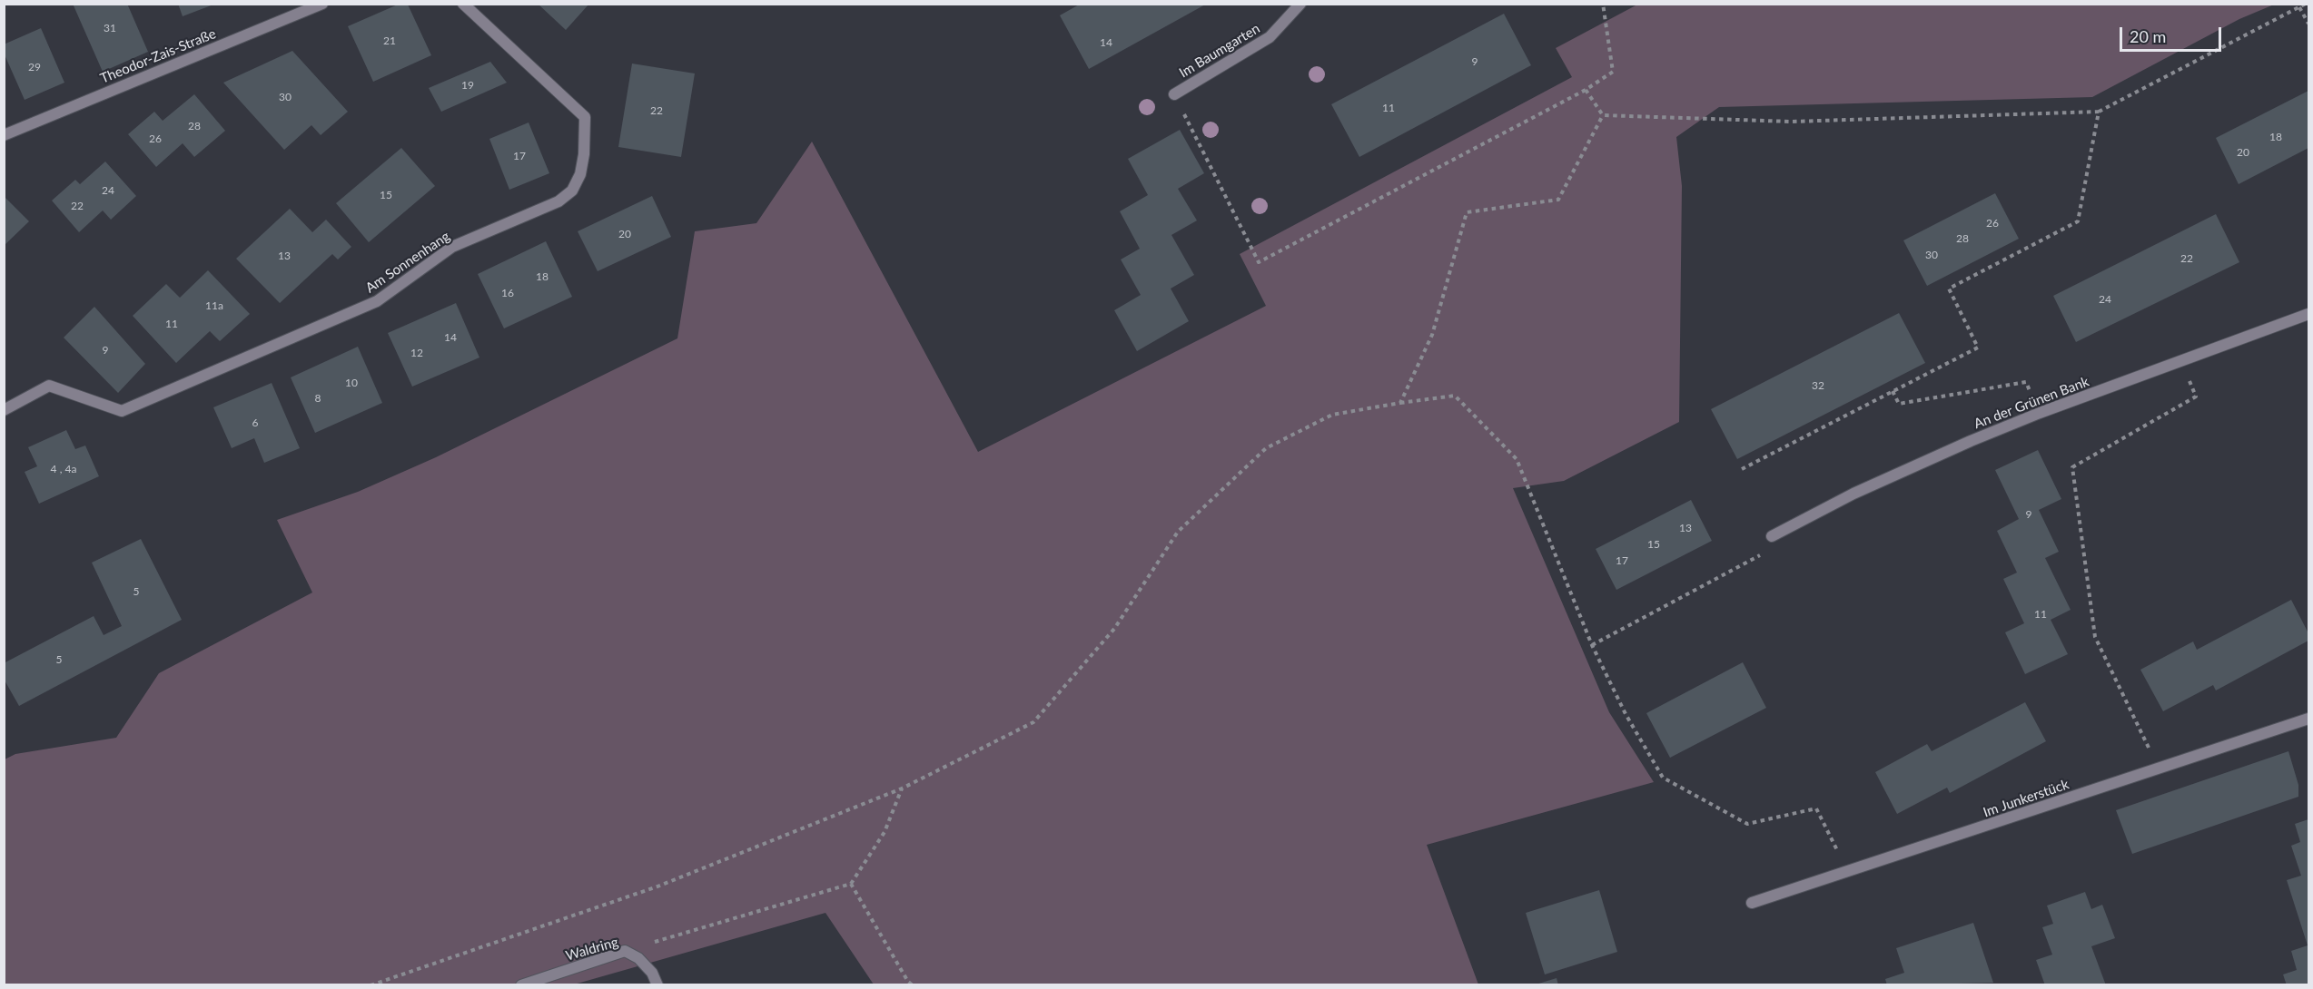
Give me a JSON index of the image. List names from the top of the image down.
{
  "streets": {
    "street": [
      "Im Baumgarten",
      "Theodor-Zais-Straße",
      "Am Sonnenhang",
      "An der Grünen Bank",
      "Im Junkerstück",
      "Waldring"
    ]
  },
  "house_numbers": [
    "31",
    "21",
    "14",
    "9",
    "29",
    "19",
    "30",
    "11",
    "22",
    "28",
    "18",
    "26",
    "20",
    "17",
    "24",
    "15",
    "22",
    "26",
    "20",
    "28",
    "30",
    "13",
    "22",
    "18",
    "16",
    "24",
    "11a",
    "11",
    "14",
    "9",
    "12",
    "10",
    "32",
    "8",
    "6",
    "4 , 4a",
    "9",
    "13",
    "15",
    "17",
    "5",
    "11",
    "5"
  ],
  "scale_bar": "20 m"
}
